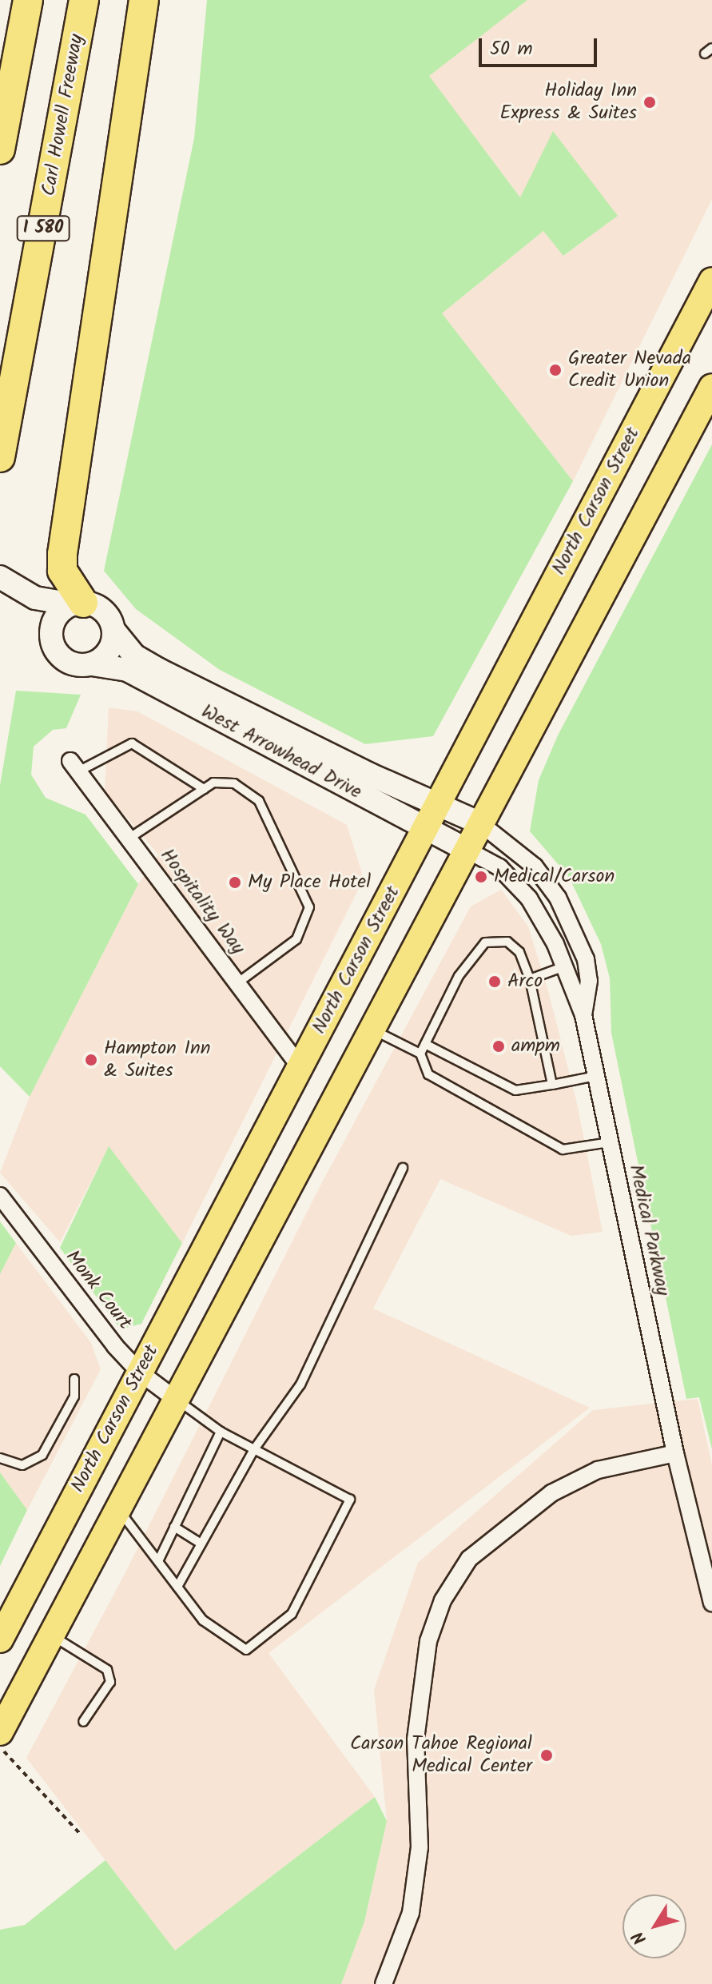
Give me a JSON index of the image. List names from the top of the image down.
{
  "streets": {
    "highway": ["Carl Howell Freeway", "I 580"],
    "main road": ["North Carson Street", "West Arrowhead Drive"],
    "street": ["Hospitality Way", "Medical Parkway", "Monk Court"]
  },
  "crossings": [
    ["North Carson Street", "West Arrowhead Drive"],
    ["North Carson Street", "Hospitality Way"],
    ["North Carson Street", "Monk Court"],
    ["West Arrowhead Drive", "Medical Parkway"]
  ],
  "places": [
    "Holiday Inn Express & Suites",
    "Greater Nevada Credit Union",
    "Medical/Carson",
    "My Place Hotel",
    "Arco",
    "ampm",
    "Hampton Inn & Suites",
    "Carson Tahoe Regional Medical Center"
  ],
  "scale_bar": "50 m",
  "north": "bottom left"
}
